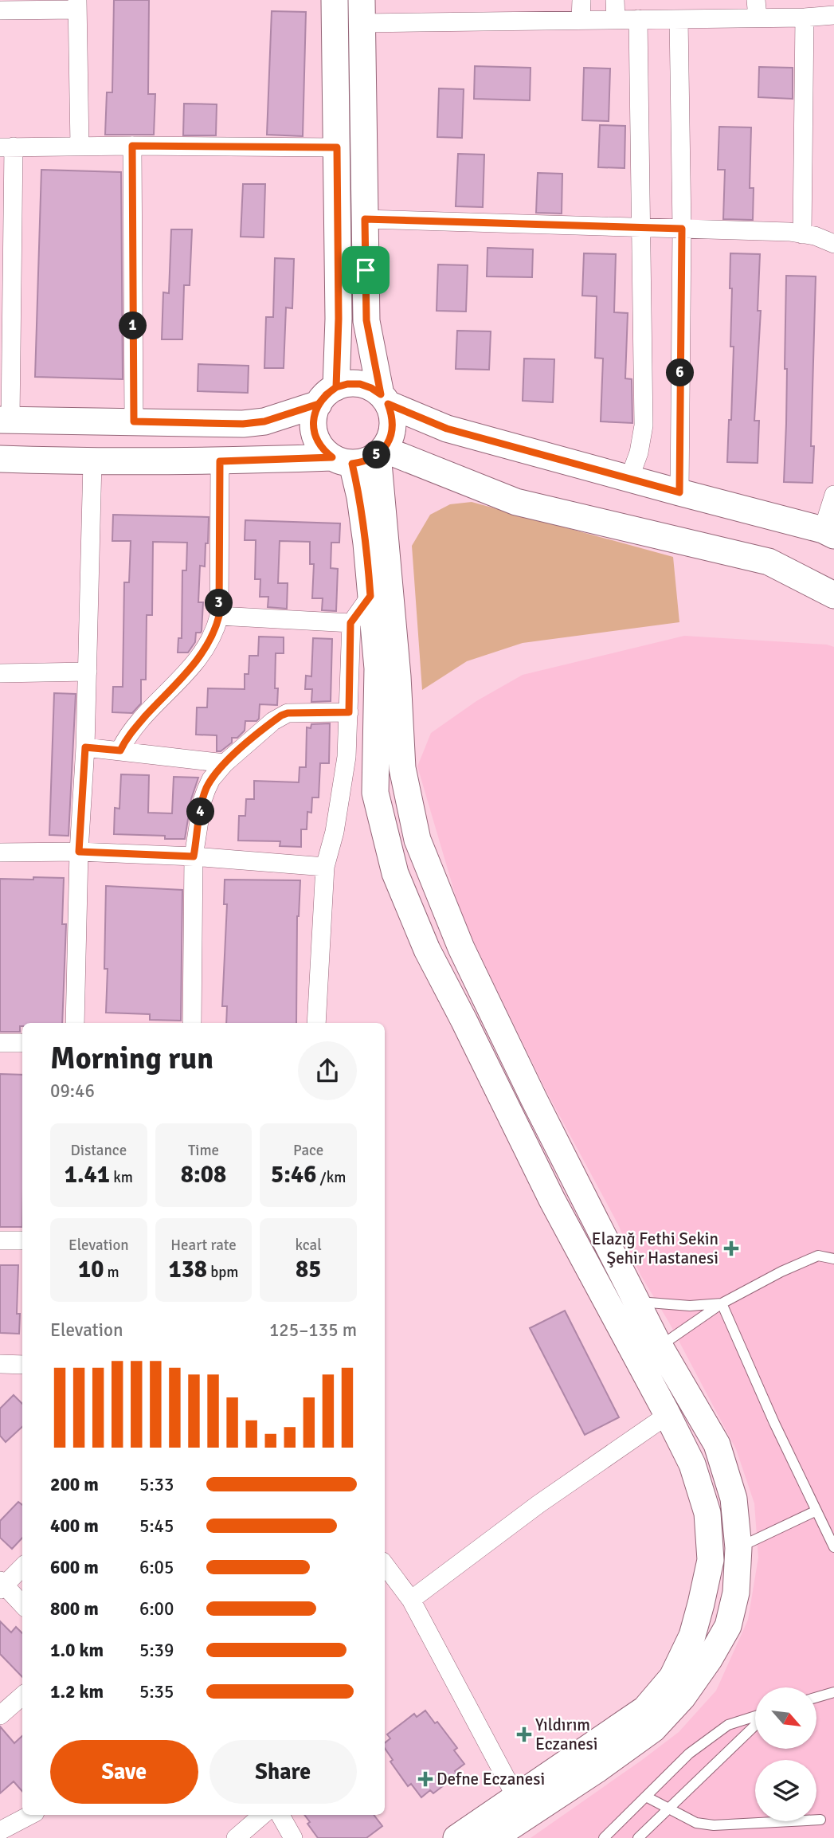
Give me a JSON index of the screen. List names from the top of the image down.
{
  "places": {
    "health": ["Elazığ Fethi Sekin Şehir Hastanesi", "Yıldırım Eczanesi", "Defne Eczanesi"]
  },
  "north": "bottom right",
  "page": {
    "pins": [
      "1",
      "6",
      "5",
      "3",
      "4"
    ],
    "heading": ["Morning run", "09:46"],
    "stats": [
      ["Distance", "1.41 km"],
      ["Time", "8:08"],
      ["Pace", "5:46 /km"],
      ["Elevation", "10 m"],
      ["Heart rate", "138 bpm"],
      ["kcal", "85"]
    ],
    "chart": ["Elevation", "125–135 m"],
    "list": [
      {
        "name": "200 m",
        "note": "5:33"
      },
      {
        "name": "400 m",
        "note": "5:45"
      },
      {
        "name": "600 m",
        "note": "6:05"
      },
      {
        "name": "800 m",
        "note": "6:00"
      },
      {
        "name": "1.0 km",
        "note": "5:39"
      },
      {
        "name": "1.2 km",
        "note": "5:35"
      }
    ],
    "buttons": ["Save", "Share"]
  }
}
